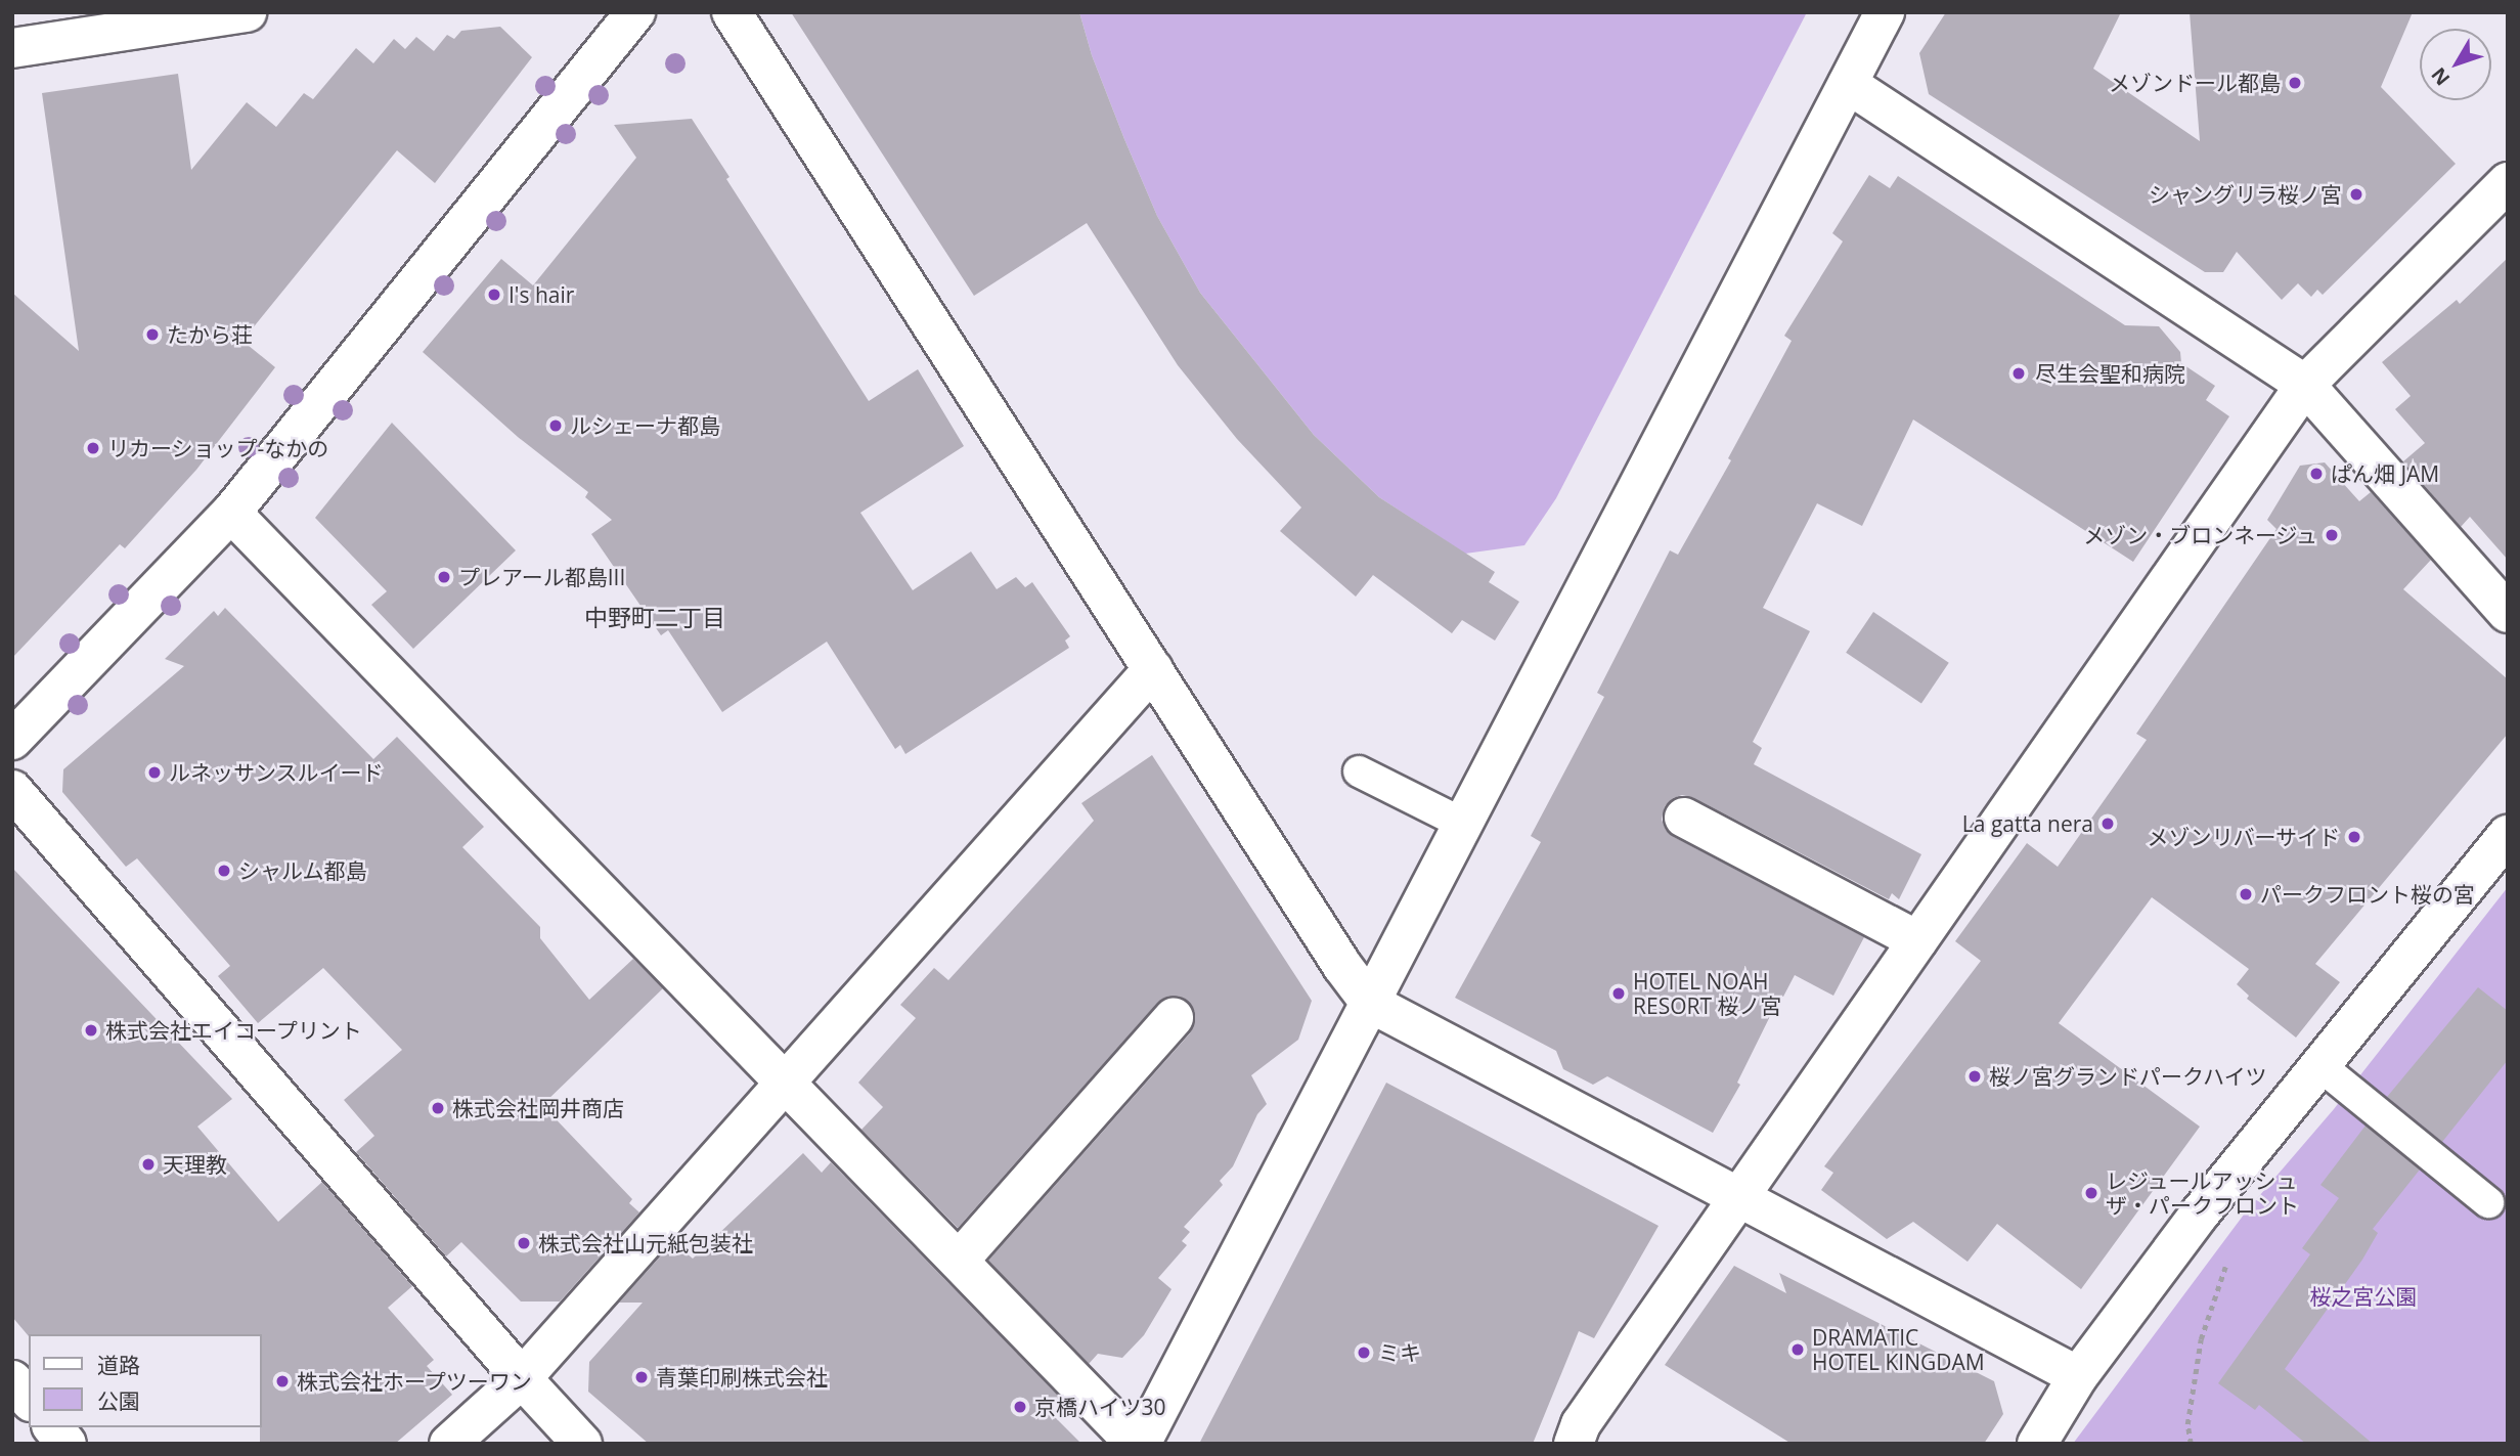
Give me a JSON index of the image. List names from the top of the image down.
{
  "districts": ["中野町二丁目"],
  "parks": ["桜之宮公園"],
  "places": [
    "メゾンドール都島",
    "シャングリラ桜ノ宮",
    "I's hair",
    "たから荘",
    "尽生会聖和病院",
    "ルシェーナ都島",
    "リカーショップ-なかの",
    "ぱん畑 JAM",
    "メゾン・ブロンネージュ",
    "プレアール都島III",
    "ルネッサンスルイード",
    "La gatta nera",
    "メゾンリバーサイド",
    "シャルム都島",
    "パークフロント桜の宮",
    "HOTEL NOAH RESORT 桜ノ宮",
    "株式会社エイコープリント",
    "桜ノ宮グランドパークハイツ",
    "株式会社岡井商店",
    "天理教",
    "レジュールアッシュ ザ・パークフロント",
    "株式会社山元紙包装社",
    "DRAMATIC HOTEL KINGDAM",
    "ミキ",
    "青葉印刷株式会社",
    "株式会社ホープツーワン",
    "京橋ハイツ30"
  ],
  "legend": ["道路", "公園"],
  "north": "bottom left"
}
